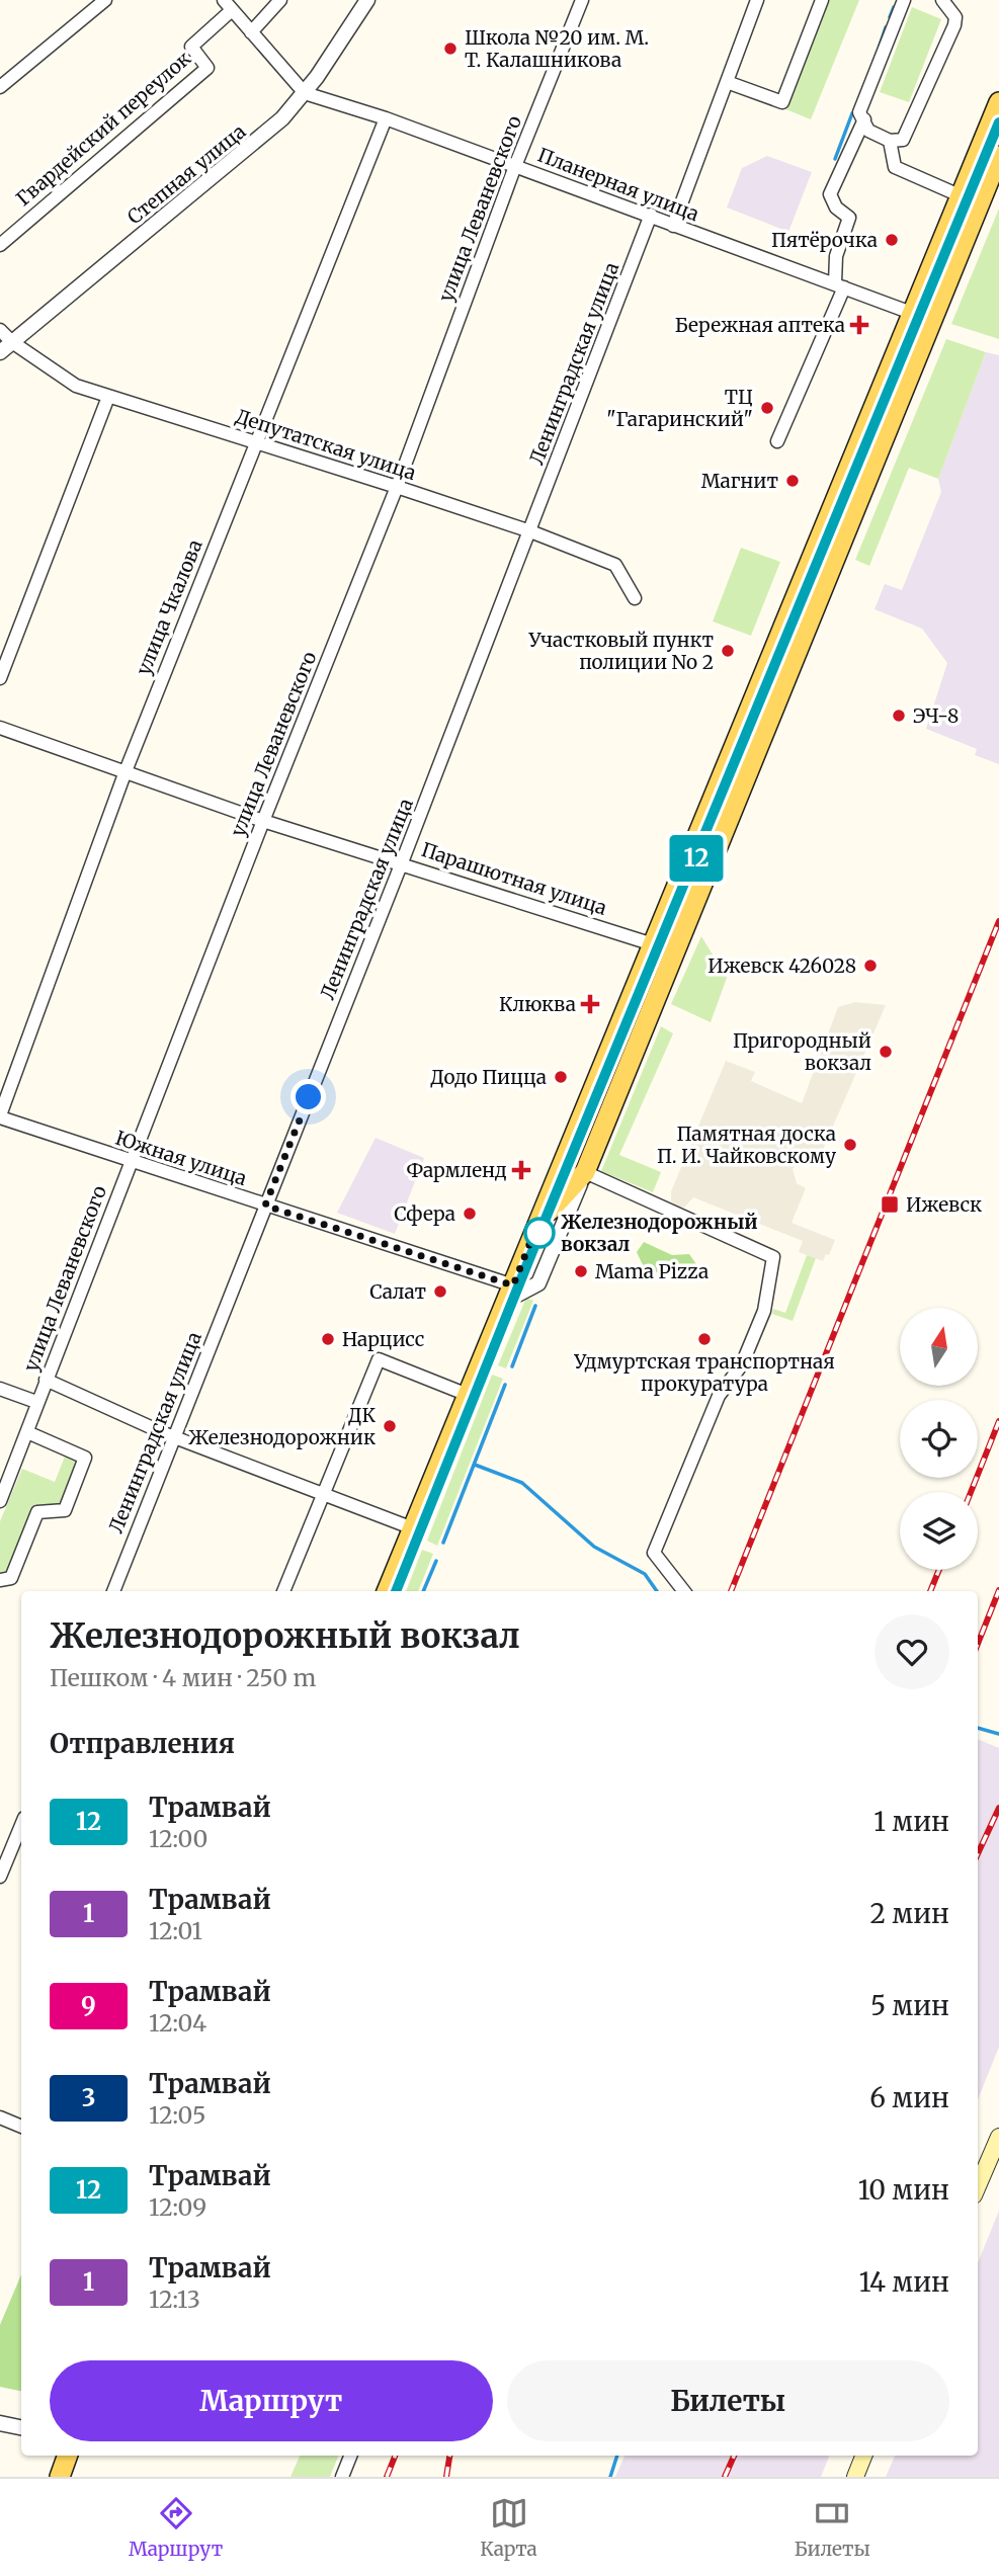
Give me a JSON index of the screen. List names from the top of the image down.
{
  "streets": {
    "street": [
      "Гвардейский переулок",
      "Степная улица",
      "Планерная улица",
      "улица Леваневского",
      "Ленинградская улица",
      "Депутатская улица",
      "улица Чкалова",
      "Парашютная улица",
      "Южная улица"
    ]
  },
  "crossings": [
    ["Степная улица", "Планерная улица"],
    ["Степная улица", "Депутатская улица"],
    ["Планерная улица", "улица Леваневского"],
    ["Планерная улица", "Ленинградская улица"],
    ["Планерная улица", "улица Чкалова"],
    ["улица Леваневского", "Депутатская улица"],
    ["улица Леваневского", "Парашютная улица"],
    ["улица Леваневского", "Южная улица"],
    ["Ленинградская улица", "Депутатская улица"],
    ["Ленинградская улица", "Парашютная улица"],
    ["Ленинградская улица", "Южная улица"],
    ["Депутатская улица", "улица Чкалова"],
    ["улица Чкалова", "Парашютная улица"],
    ["улица Чкалова", "Южная улица"]
  ],
  "places": {
    "other": [
      "Школа №20 им. М. Т. Калашникова",
      "Пятёрочка",
      "ТЦ \"Гагаринский\"",
      "Магнит",
      "Участковый пункт полиции No 2",
      "ЭЧ-8",
      "Ижевск 426028",
      "Пригородный вокзал",
      "Додо Пицца",
      "Памятная доска П. И. Чайковскому",
      "Сфера",
      "Железнодорожный вокзал",
      "Mama Pizza",
      "Салат",
      "Нарцисс",
      "Удмуртская транспортная прокуратура",
      "ДК Железнодорожник"
    ],
    "health": ["Бережная аптека", "Клюква", "Фармленд"],
    "transit": ["Ижевск"]
  },
  "lines": ["tram line 12"],
  "north": "top",
  "page": {
    "on_map": "12",
    "heading": [
      ["Железнодорожный вокзал", "Пешком · 4 мин · 250 m"],
      "Отправления"
    ],
    "list": [
      {
        "mark": "12",
        "name": "Трамвай",
        "note": "12:00",
        "value": "1 мин"
      },
      {
        "mark": "1",
        "name": "Трамвай",
        "note": "12:01",
        "value": "2 мин"
      },
      {
        "mark": "9",
        "name": "Трамвай",
        "note": "12:04",
        "value": "5 мин"
      },
      {
        "mark": "3",
        "name": "Трамвай",
        "note": "12:05",
        "value": "6 мин"
      },
      {
        "mark": "12",
        "name": "Трамвай",
        "note": "12:09",
        "value": "10 мин"
      },
      {
        "mark": "1",
        "name": "Трамвай",
        "note": "12:13",
        "value": "14 мин"
      }
    ],
    "buttons": ["Маршрут", "Билеты"],
    "tabs": ["Маршрут", "Карта", "Билеты"]
  }
}
